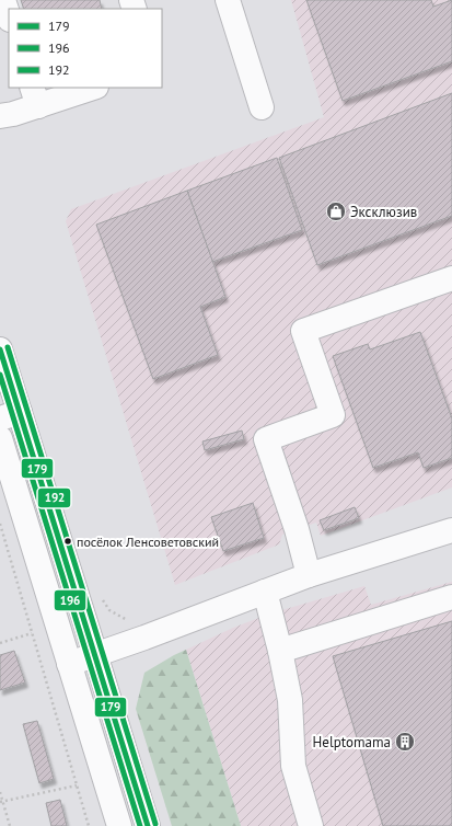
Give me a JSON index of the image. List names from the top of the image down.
{
  "places": {
    "shop": ["Эксклюзив"],
    "other": ["посёлок Ленсоветовский"],
    "building": ["Helptomama"]
  },
  "lines": ["transit line 192", "transit line 179", "transit line 196"],
  "legend": ["179", "196", "192"]
}
